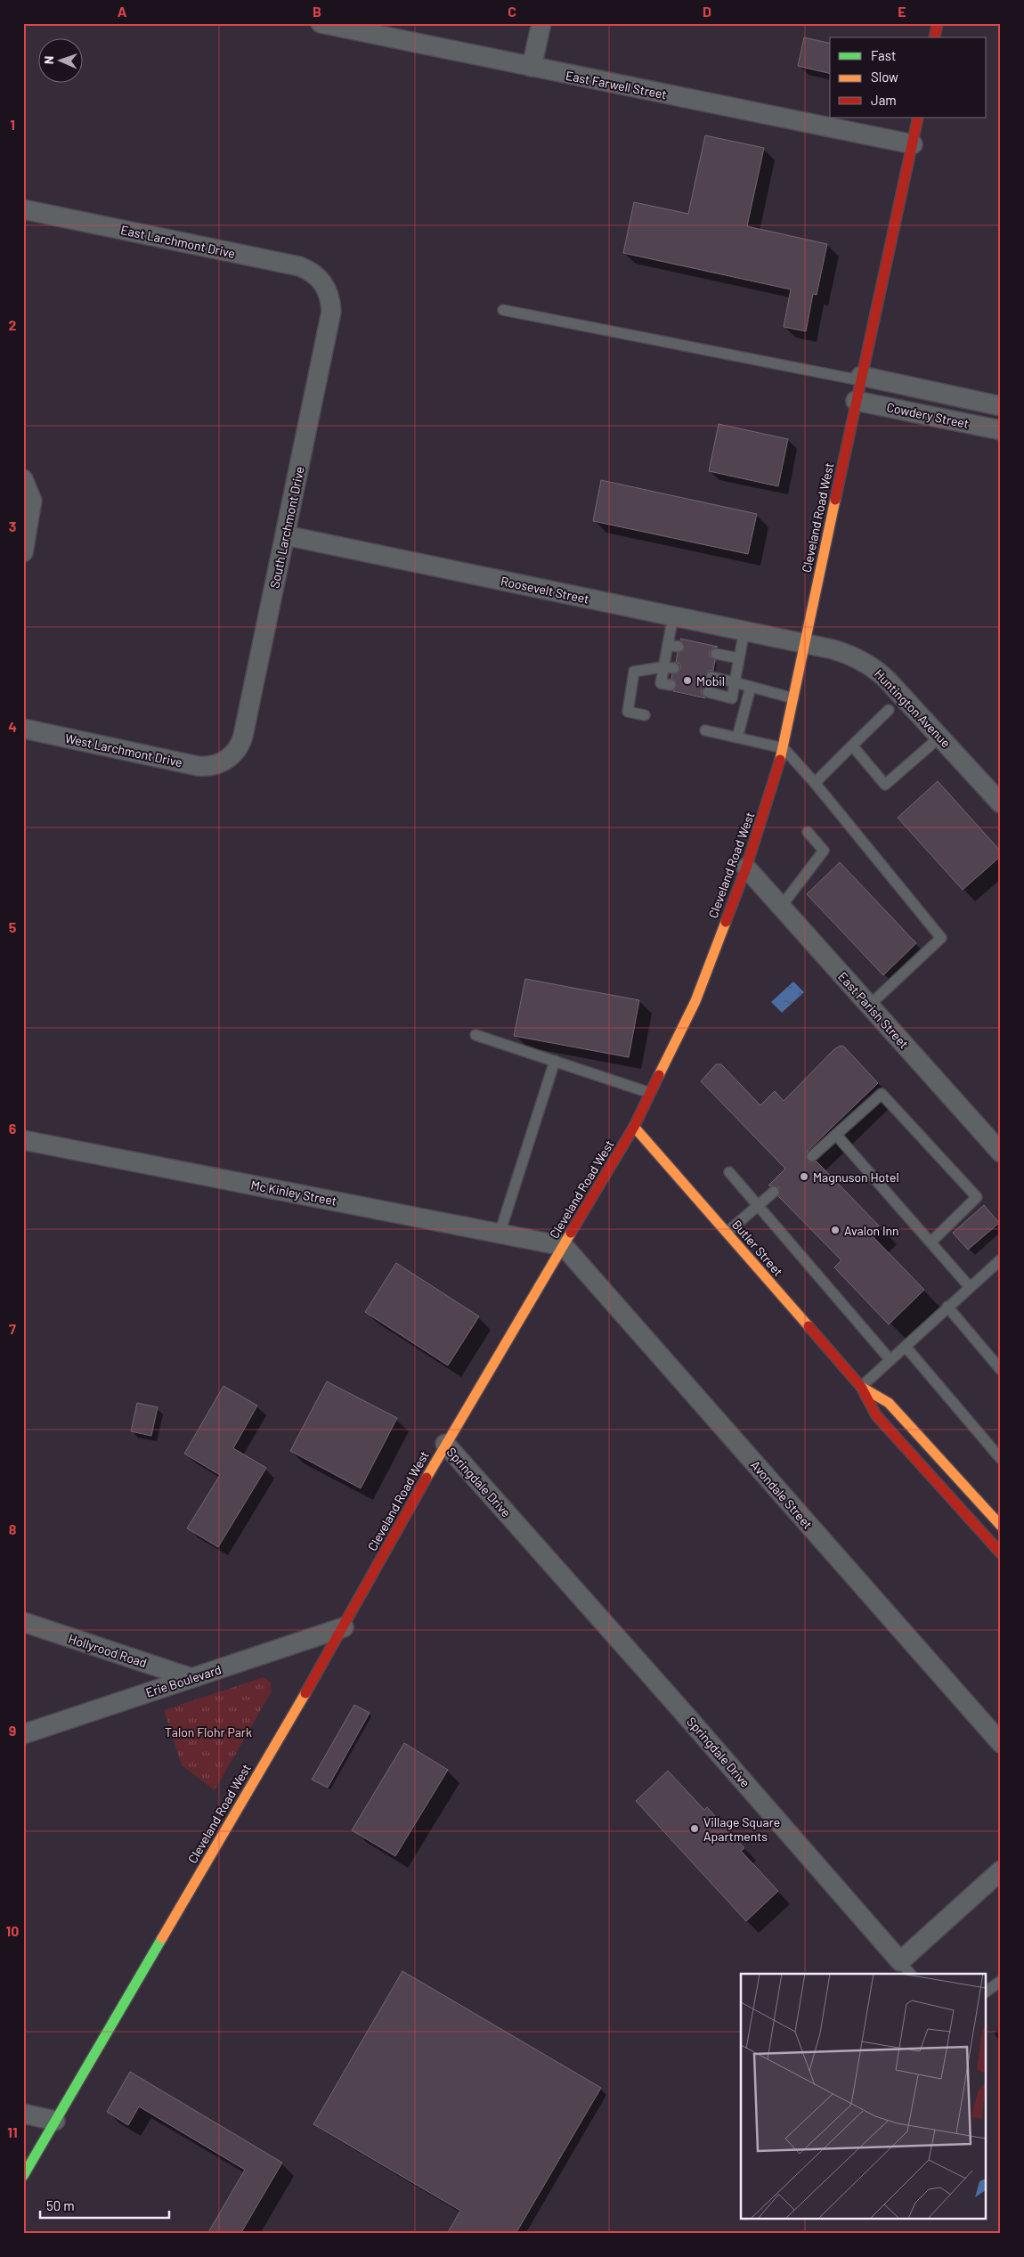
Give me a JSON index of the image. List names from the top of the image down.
{
  "streets": {
    "main road": ["Cleveland Road West", "Butler Street"],
    "street": [
      "East Farwell Street",
      "East Larchmont Drive",
      "Cowdery Street",
      "South Larchmont Drive",
      "Roosevelt Street",
      "Huntington Avenue",
      "West Larchmont Drive",
      "East Parish Street",
      "Mc Kinley Street",
      "Springdale Drive",
      "Avondale Street",
      "Hollyrood Road",
      "Erie Boulevard"
    ]
  },
  "crossings": [
    ["East Farwell Street", "Cleveland Road West"],
    ["East Larchmont Drive", "South Larchmont Drive"],
    ["Cowdery Street", "Cleveland Road West"],
    ["Cleveland Road West", "Roosevelt Street"],
    ["Cleveland Road West", "Huntington Avenue"],
    ["Cleveland Road West", "East Parish Street"],
    ["Cleveland Road West", "Mc Kinley Street"],
    ["Cleveland Road West", "Butler Street"],
    ["Cleveland Road West", "Springdale Drive"],
    ["Cleveland Road West", "Avondale Street"],
    ["Cleveland Road West", "Erie Boulevard"],
    ["South Larchmont Drive", "Roosevelt Street"],
    ["South Larchmont Drive", "West Larchmont Drive"],
    ["Roosevelt Street", "Huntington Avenue"],
    ["Mc Kinley Street", "Avondale Street"],
    ["Hollyrood Road", "Erie Boulevard"]
  ],
  "parks": ["Talon Flohr Park"],
  "places": [
    "Mobil",
    "Magnuson Hotel",
    "Avalon Inn",
    "Village Square Apartments"
  ],
  "legend": ["Fast", "Slow", "Jam"],
  "scale_bar": "50 m",
  "north": "left",
  "grid": {
    "columns": [
      "A",
      "B",
      "C",
      "D",
      "E"
    ],
    "rows": [
      "1",
      "2",
      "3",
      "4",
      "5",
      "6",
      "7",
      "8",
      "9",
      "10",
      "11"
    ]
  }
}
